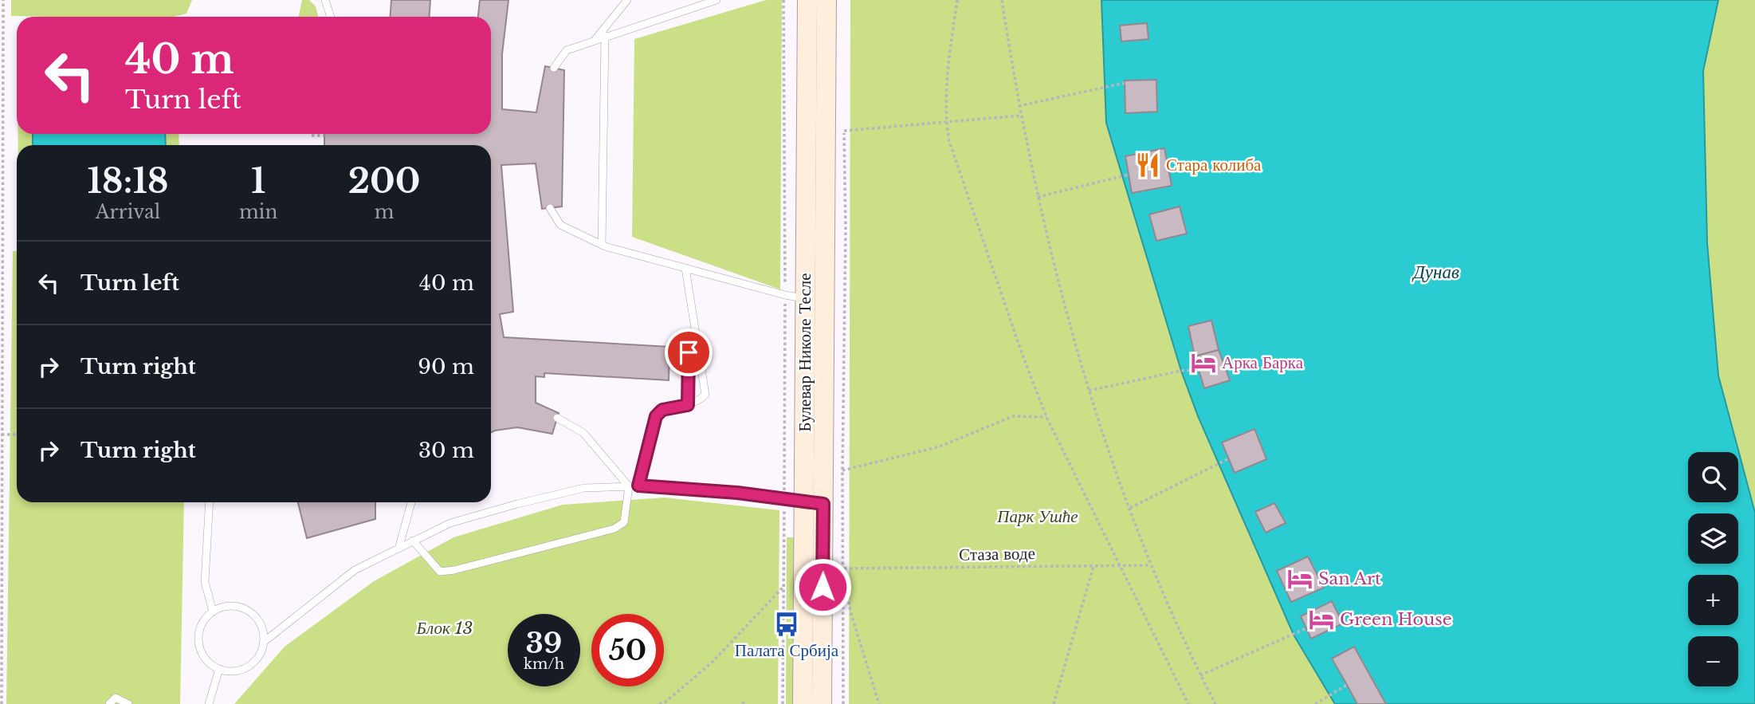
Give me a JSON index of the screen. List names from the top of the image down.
{
  "streets": {
    "main road": ["Булевар Николе Тесле"],
    "path": ["Стаза воде"]
  },
  "water": ["Дунав"],
  "parks": ["Парк Ушће", "Блок 13"],
  "places": {
    "restaurant": ["Стара колиба"],
    "hotel": ["Арка Барка", "San Art", "Green House"],
    "bus stop": ["Палата Србија"]
  },
  "page": {
    "turn": ["40 m", "Turn left"],
    "eta": [
      "18:18",
      "Arrival",
      "1",
      "min",
      "200",
      "m"
    ],
    "list": [
      {
        "name": "Turn left",
        "value": "40 m"
      },
      {
        "name": "Turn right",
        "value": "90 m"
      },
      {
        "name": "Turn right",
        "value": "30 m"
      }
    ],
    "map_buttons": ["+", "−"],
    "speed": "39 km/h",
    "limit": "50"
  }
}
